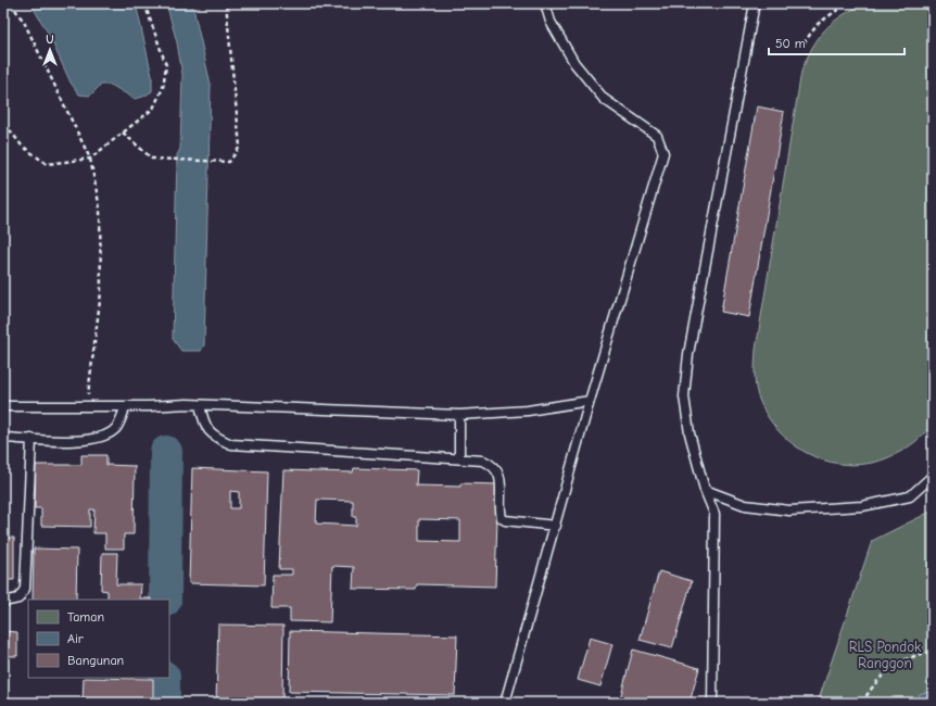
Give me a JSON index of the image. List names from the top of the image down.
{
  "parks": ["RLS Pondok Ranggon"],
  "legend": ["Taman", "Air", "Bangunan"],
  "scale_bar": "50 m",
  "north": "top"
}
